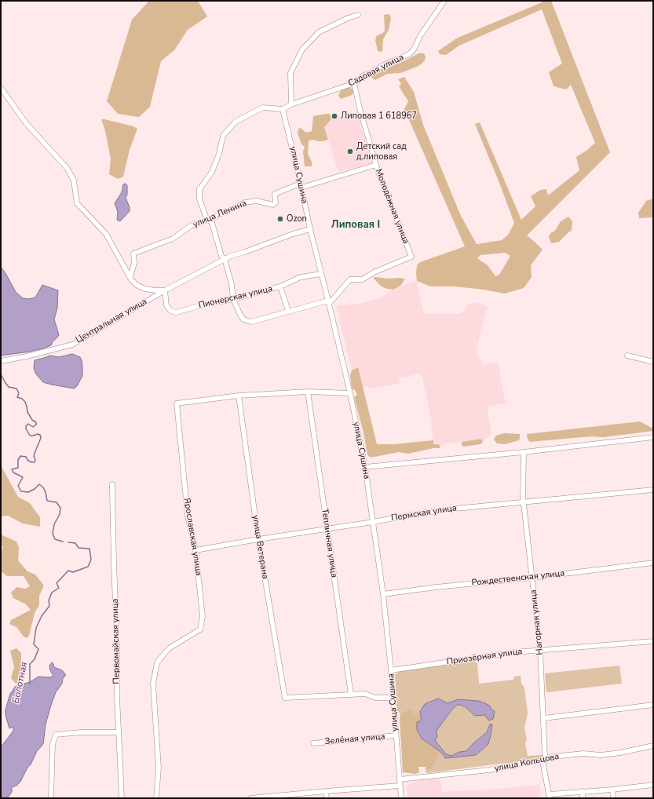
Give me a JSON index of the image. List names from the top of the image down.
{
  "streets": {
    "street": [
      "Садовая улица",
      "улица Сушина",
      "Молодёжная улица",
      "улица Ленина",
      "Пионерская улица",
      "Центральная улица",
      "Пермская улица",
      "Ярославская улица",
      "Тепличная улица",
      "улица Ветерана",
      "Рождественская улица",
      "Нагорная улица",
      "Первомайская улица",
      "Приозёрная улица",
      "Зелёная улица",
      "улица Кольцова"
    ]
  },
  "crossings": [
    ["Садовая улица", "улица Сушина"],
    ["Садовая улица", "Молодёжная улица"],
    ["улица Сушина", "Молодёжная улица"],
    ["улица Сушина", "улица Ленина"],
    ["улица Сушина", "Пионерская улица"],
    ["улица Сушина", "Центральная улица"],
    ["улица Сушина", "Пермская улица"],
    ["улица Сушина", "Рождественская улица"],
    ["улица Сушина", "Приозёрная улица"],
    ["улица Сушина", "Зелёная улица"],
    ["улица Сушина", "улица Кольцова"],
    ["Молодёжная улица", "улица Ленина"],
    ["улица Ленина", "Центральная улица"],
    ["Пионерская улица", "Центральная улица"],
    ["Пермская улица", "Ярославская улица"],
    ["Пермская улица", "Тепличная улица"],
    ["Пермская улица", "улица Ветерана"],
    ["Пермская улица", "Нагорная улица"],
    ["Ярославская улица", "улица Ветерана"],
    ["Тепличная улица", "улица Ветерана"],
    ["Рождественская улица", "Нагорная улица"],
    ["Нагорная улица", "Приозёрная улица"],
    ["Нагорная улица", "улица Кольцова"]
  ],
  "districts": ["Липовая I"],
  "water": ["Болотная"],
  "places": ["Липовая 1 618967", "Детский сад д.липовая", "Ozon"]
}
